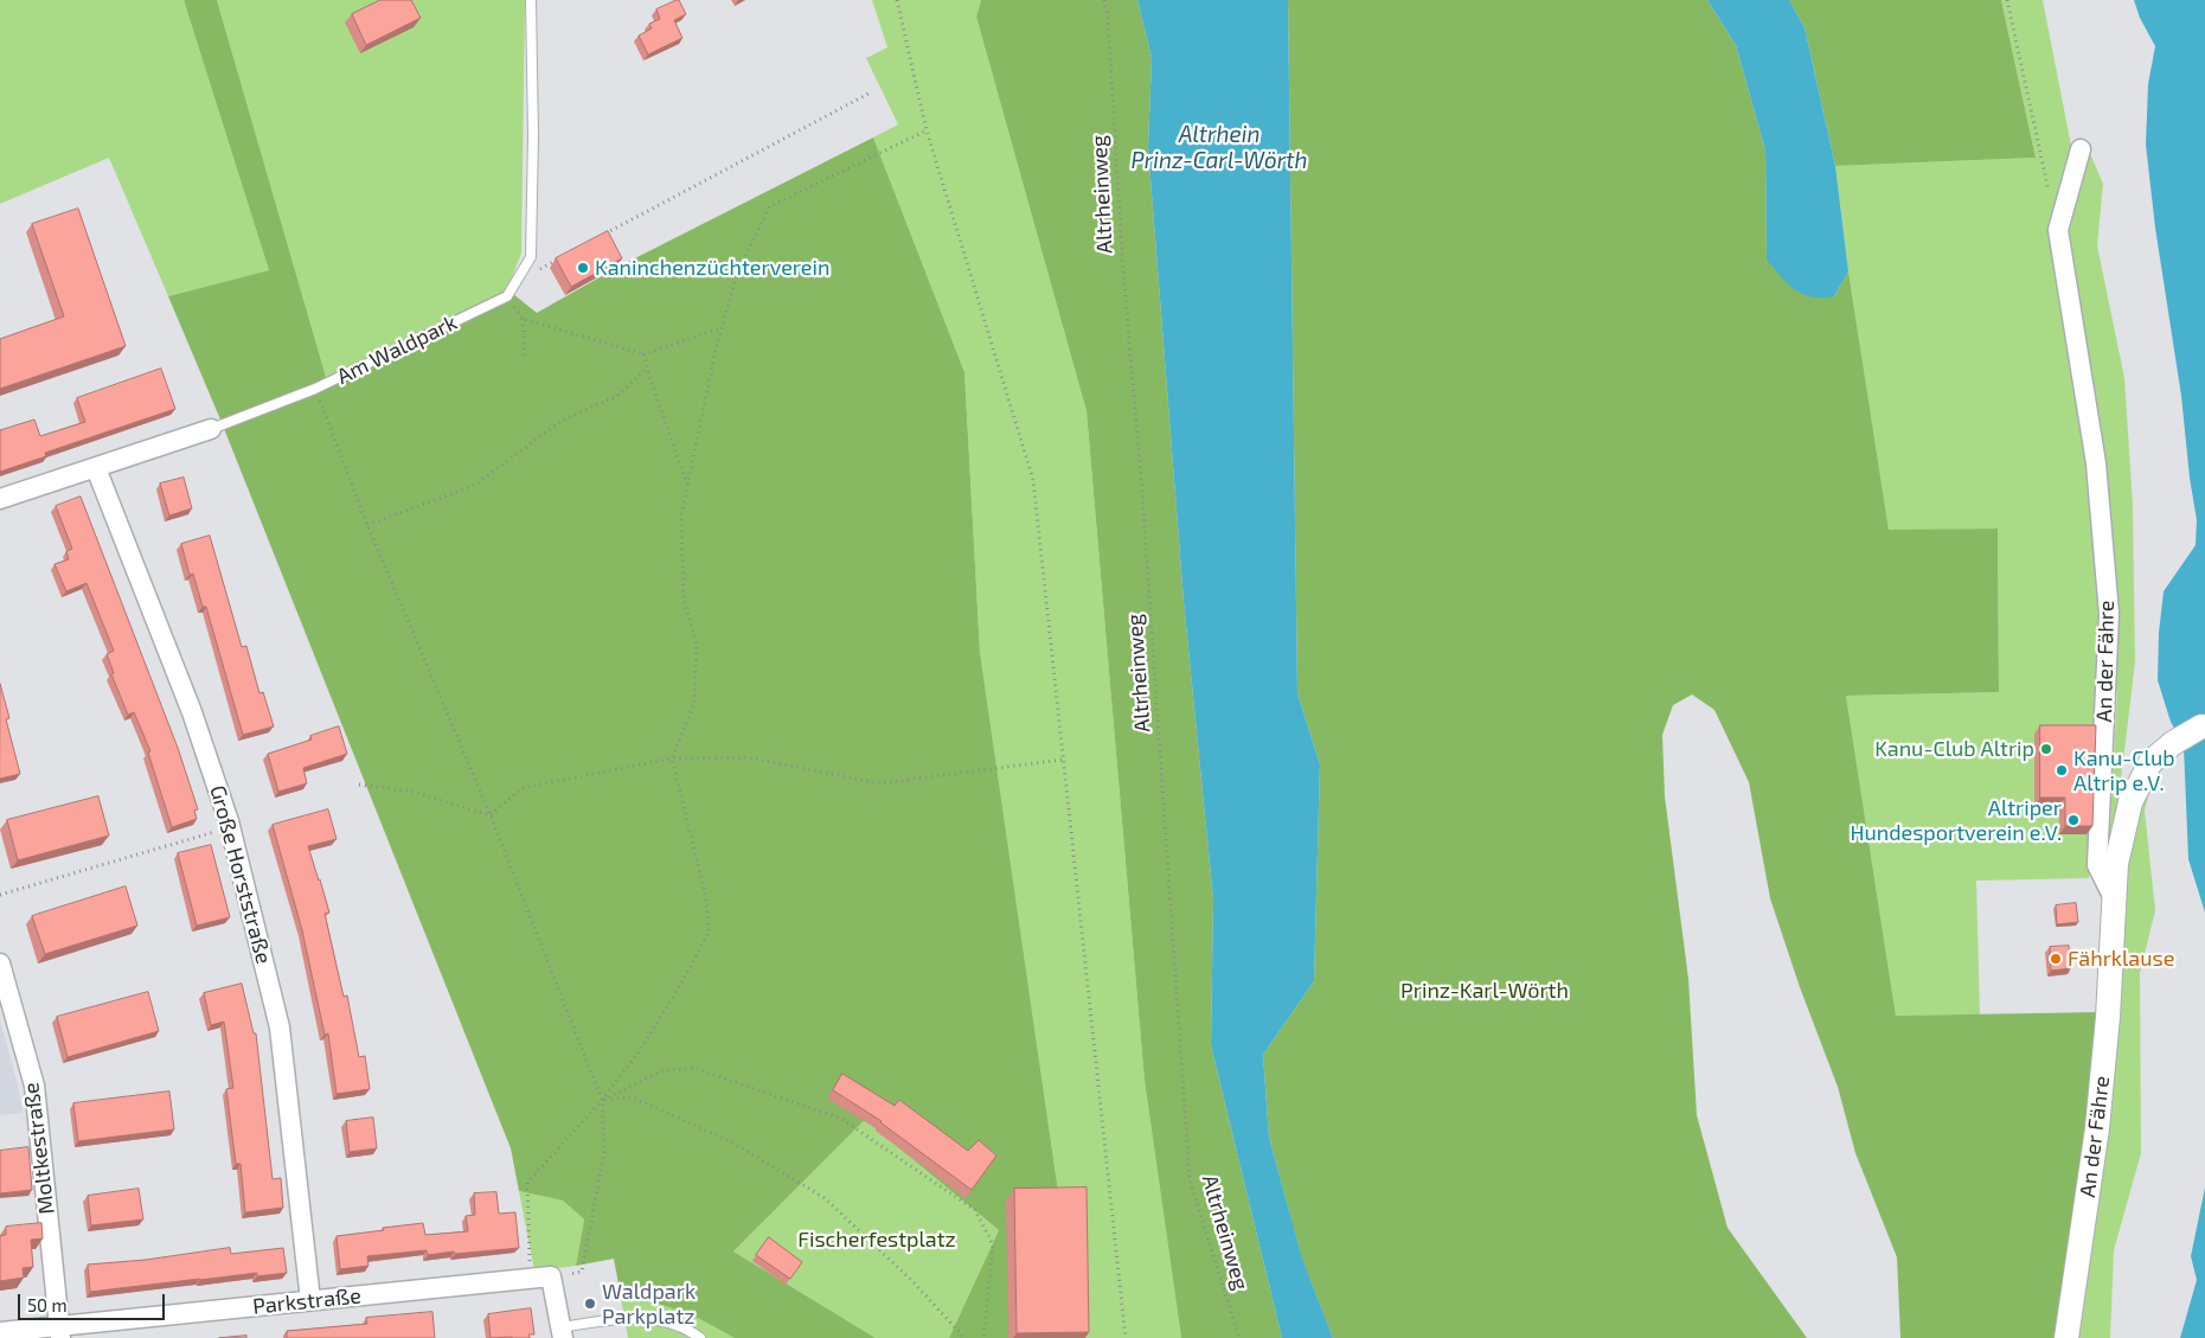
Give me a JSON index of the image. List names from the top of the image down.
{
  "streets": {
    "street": [
      "Am Waldpark",
      "An der Fähre",
      "Große Horststraße",
      "Moltkestraße",
      "Parkstraße"
    ],
    "path": ["Altrheinweg"]
  },
  "crossings": [
    ["Am Waldpark", "Große Horststraße"],
    ["Große Horststraße", "Parkstraße"],
    ["Moltkestraße", "Parkstraße"]
  ],
  "water": ["Altrhein Prinz-Carl-Wörth"],
  "parks": ["Prinz-Karl-Wörth", "Fischerfestplatz"],
  "places": [
    "Kaninchenzüchterverein",
    "Kanu-Club Altrip",
    "Kanu-Club Altrip e.V.",
    "Altriper Hundesportverein e.V.",
    "Fährklause",
    "Waldpark Parkplatz"
  ],
  "scale_bar": "50 m"
}
